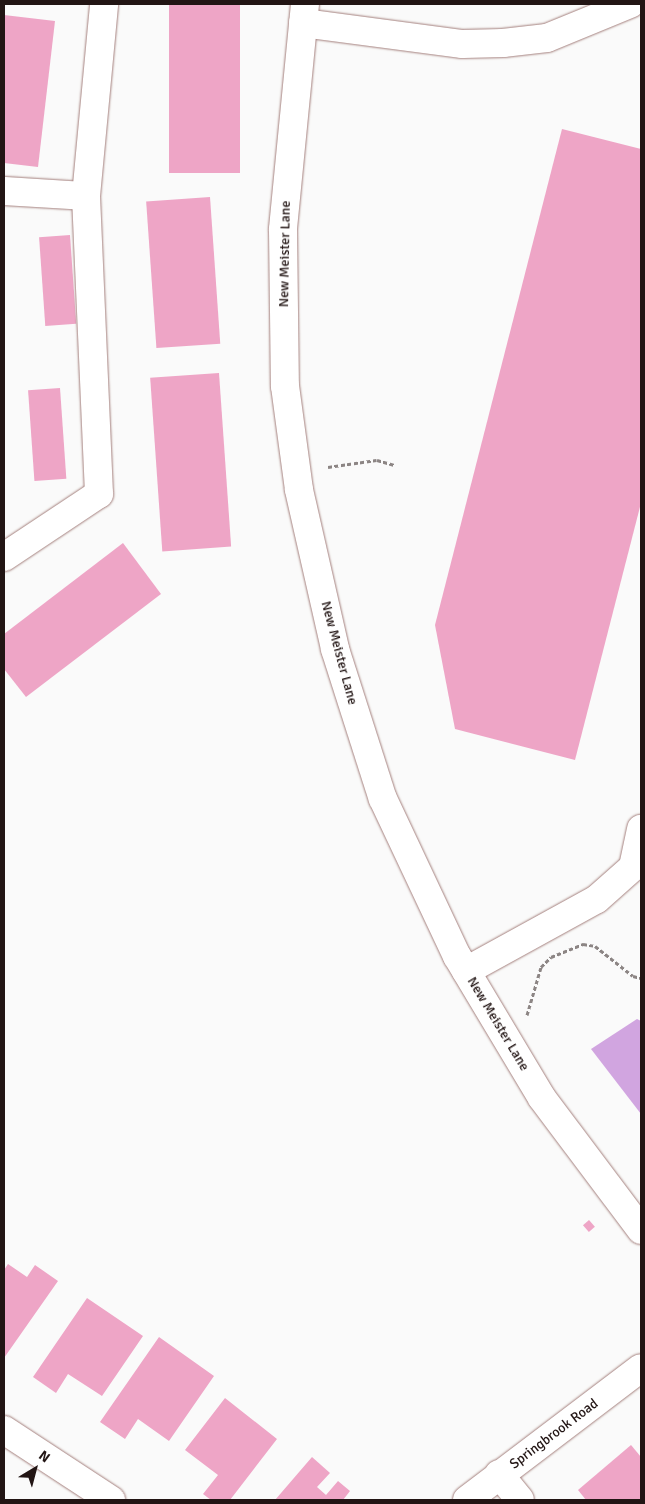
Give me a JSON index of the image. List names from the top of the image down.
{
  "streets": {
    "street": ["New Meister Lane", "Springbrook Road"]
  },
  "north": "top right"
}
